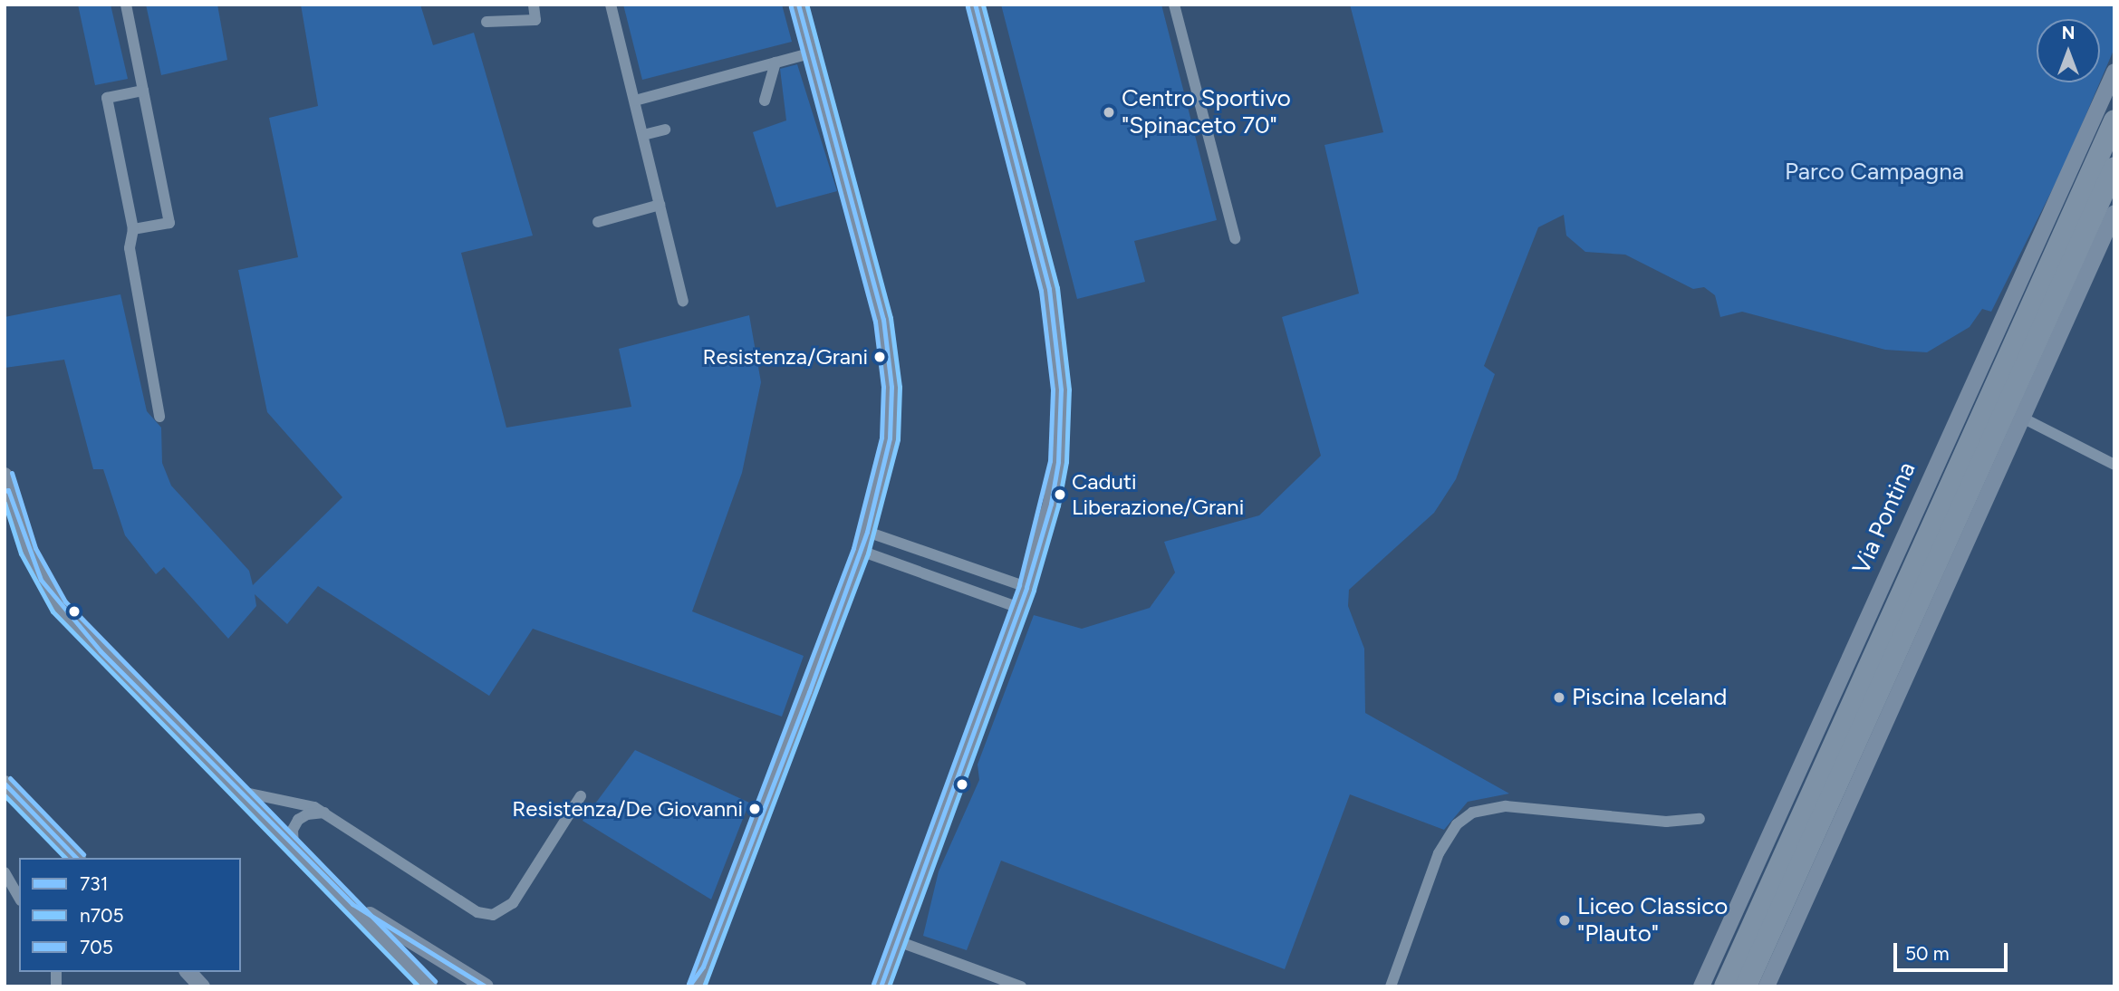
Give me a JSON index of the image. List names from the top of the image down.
{
  "streets": {
    "highway": ["Via Pontina"]
  },
  "parks": ["Parco Campagna"],
  "places": [
    "Centro Sportivo \"Spinaceto 70\"",
    "Resistenza/Grani",
    "Caduti Liberazione/Grani",
    "Piscina Iceland",
    "Resistenza/De Giovanni",
    "Liceo Classico \"Plauto\""
  ],
  "lines": ["transit line 731", "transit line n705", "transit line 705"],
  "legend": ["731", "n705", "705"],
  "scale_bar": "50 m",
  "north": "top"
}
